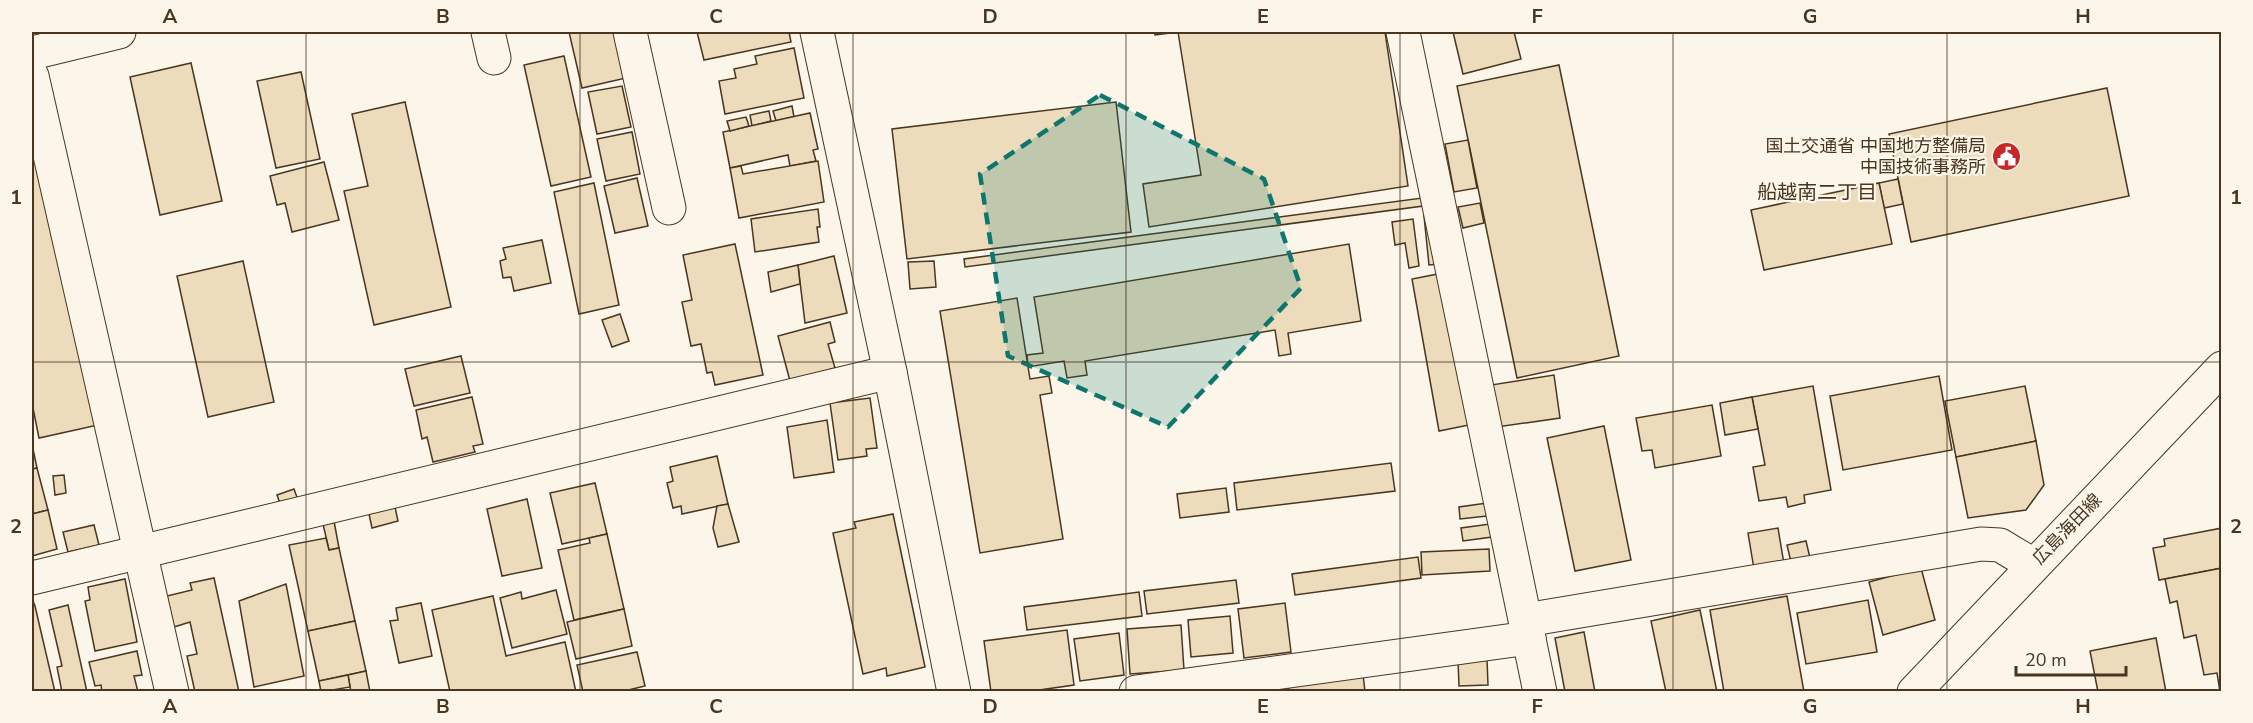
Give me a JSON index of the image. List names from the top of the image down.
{
  "streets": {
    "street": ["広島海田線"]
  },
  "districts": ["船越南二丁目"],
  "places": {
    "public building": ["国土交通省 中国地方整備局 中国技術事務所"]
  },
  "scale_bar": "20 m",
  "grid": {
    "columns": [
      "A",
      "B",
      "C",
      "D",
      "E",
      "F",
      "G",
      "H"
    ],
    "rows": ["1", "2"]
  }
}
